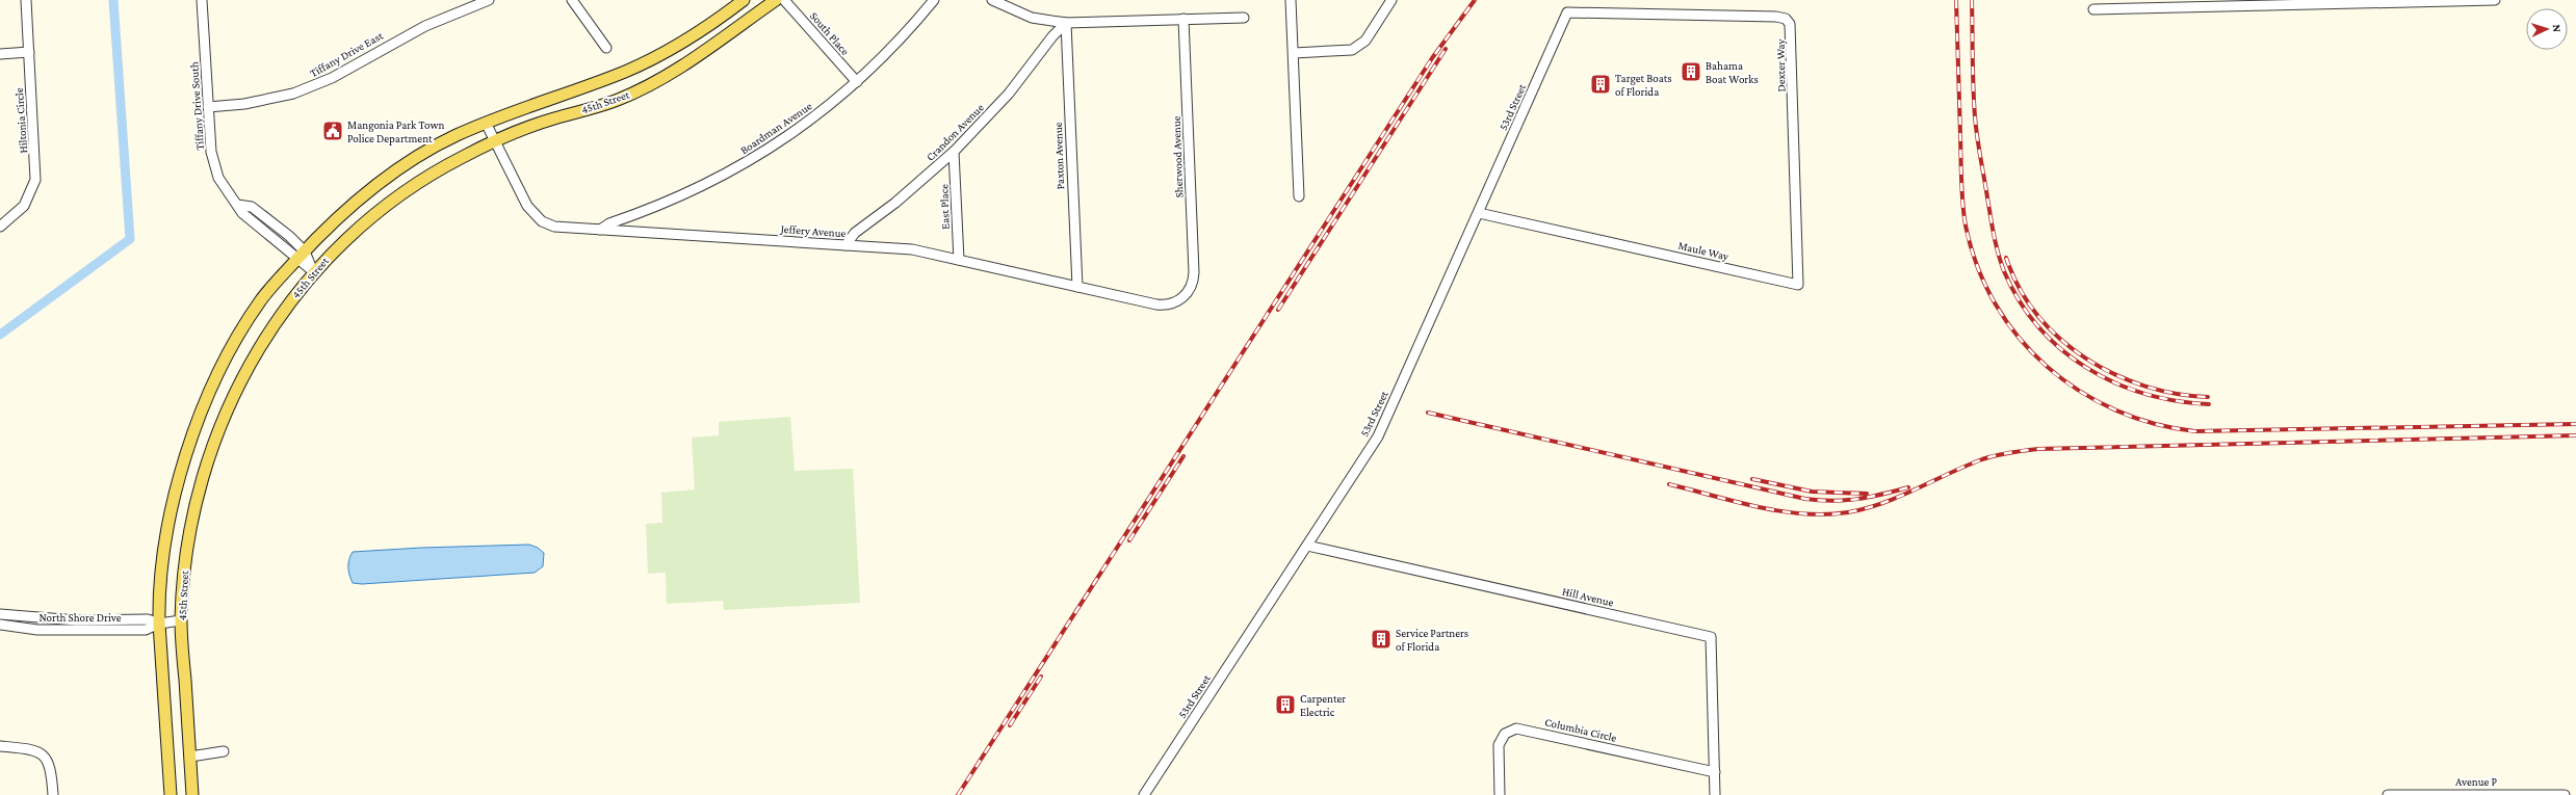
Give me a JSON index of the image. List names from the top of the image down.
{
  "streets": {
    "main road": ["45th Street"],
    "street": [
      "South Place",
      "Tiffany Drive East",
      "Dexter Way",
      "Tiffany Drive South",
      "53rd Street",
      "Hiltonia Circle",
      "Boardman Avenue",
      "Crandon Avenue",
      "Paxton Avenue",
      "Sherwood Avenue",
      "East Place",
      "Jeffery Avenue",
      "Maule Way",
      "Hill Avenue",
      "North Shore Drive",
      "Columbia Circle",
      "Avenue P"
    ]
  },
  "crossings": [
    ["South Place", "Boardman Avenue"],
    ["Tiffany Drive East", "Tiffany Drive South"],
    ["Dexter Way", "53rd Street"],
    ["Dexter Way", "Maule Way"],
    ["45th Street", "Tiffany Drive South"],
    ["45th Street", "Jeffery Avenue"],
    ["45th Street", "North Shore Drive"],
    ["53rd Street", "Maule Way"],
    ["53rd Street", "Hill Avenue"],
    ["Boardman Avenue", "Jeffery Avenue"],
    ["Crandon Avenue", "Paxton Avenue"],
    ["Crandon Avenue", "East Place"],
    ["Crandon Avenue", "Jeffery Avenue"],
    ["Paxton Avenue", "Jeffery Avenue"],
    ["Sherwood Avenue", "Jeffery Avenue"],
    ["East Place", "Jeffery Avenue"],
    ["Hill Avenue", "Columbia Circle"]
  ],
  "places": {
    "building": [
      "Bahama Boat Works",
      "Target Boats of Florida",
      "Service Partners of Florida",
      "Carpenter Electric"
    ],
    "public building": ["Mangonia Park Town Police Department"]
  },
  "north": "right"
}
